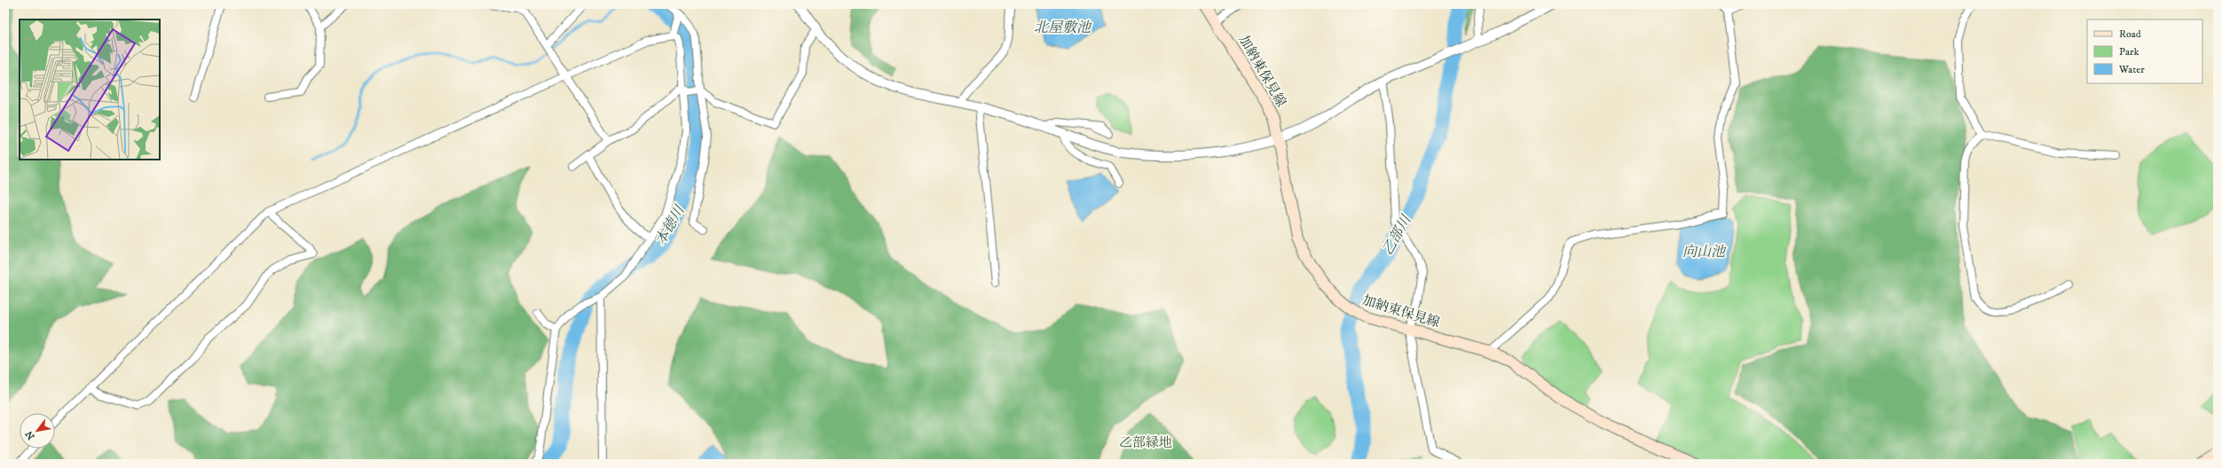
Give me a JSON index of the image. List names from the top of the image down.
{
  "streets": {
    "main road": ["加納東保見線"]
  },
  "water": [
    "北屋敷池",
    "本徳川",
    "乙部川",
    "向山池"
  ],
  "parks": ["乙部緑地"],
  "legend": ["Road", "Park", "Water"],
  "north": "bottom left"
}
